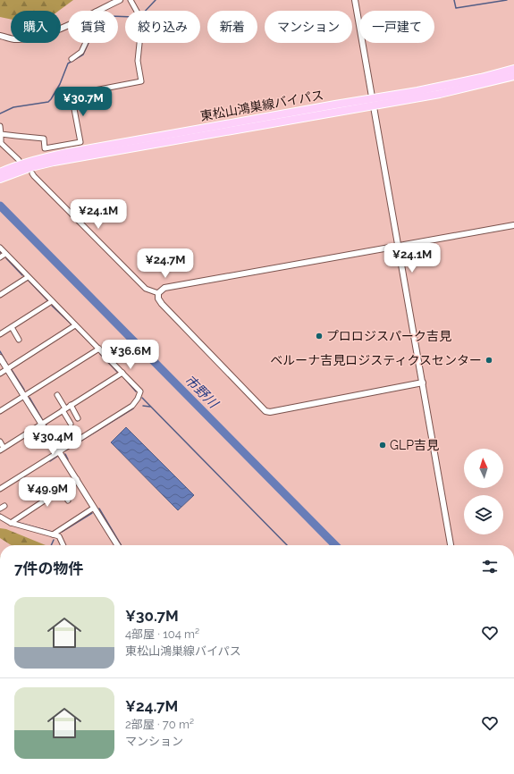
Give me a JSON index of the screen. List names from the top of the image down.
{
  "streets": {
    "main road": ["東松山鴻巣線バイパス"]
  },
  "water": ["市野川"],
  "places": ["プロロジスパーク吉見", "ベルーナ吉見ロジスティクスセンター", "GLP吉見"],
  "north": "top",
  "page": {
    "chip": [
      "購入",
      "賃貸",
      "絞り込み",
      "新着",
      "マンション",
      "一戸建て"
    ],
    "price": [
      "¥30.7M",
      "¥24.1M",
      "¥24.1M",
      "¥24.7M",
      "¥36.6M",
      "¥30.4M",
      "¥49.9M"
    ],
    "heading": "7件の物件",
    "list": [
      {
        "name": "¥30.7M",
        "note": "4部屋 · 104 m² · 東松山鴻巣線バイパス"
      },
      {
        "name": "¥24.7M",
        "note": "2部屋 · 70 m² · マンション"
      }
    ]
  }
}
